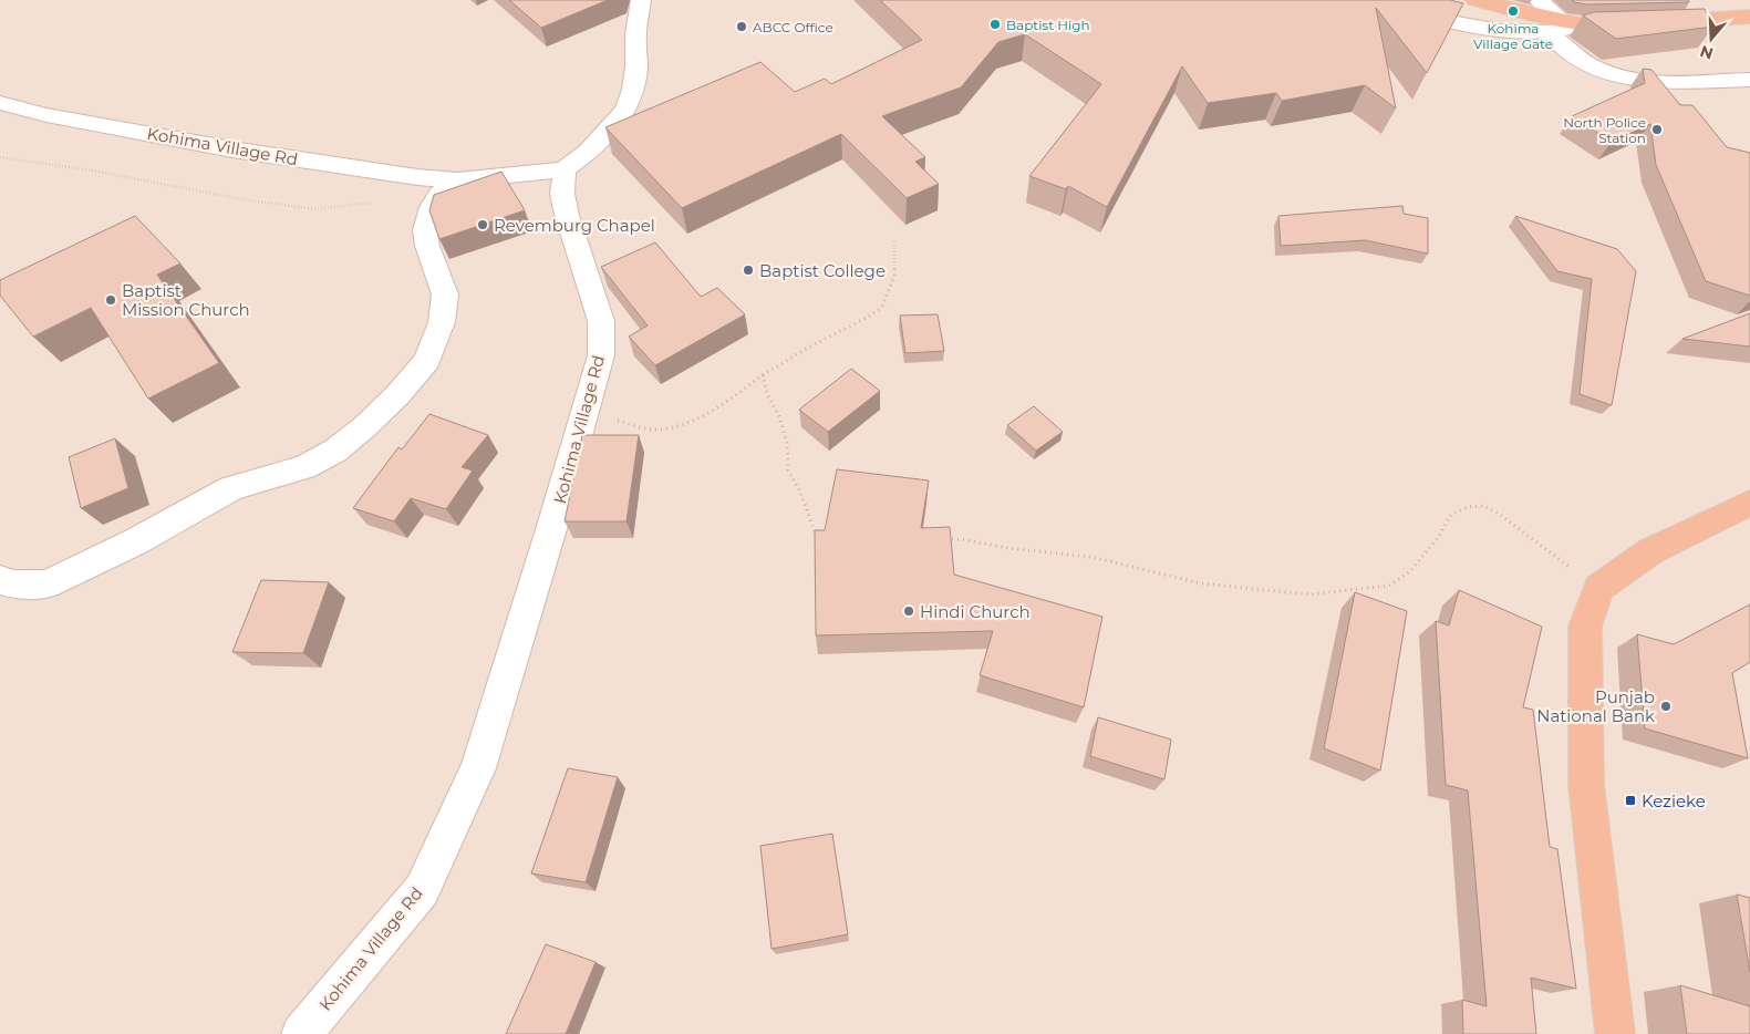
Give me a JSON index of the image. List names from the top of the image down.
{
  "streets": {
    "main road": ["Kohima Village Rd"]
  },
  "places": {
    "other": [
      "Kohima Village Gate",
      "Baptist High",
      "ABCC Office",
      "North Police Station",
      "Revemburg Chapel",
      "Baptist College",
      "Baptist Mission Church",
      "Hindi Church",
      "Punjab National Bank"
    ],
    "transit": ["Kezieke"]
  },
  "north": "bottom"
}
